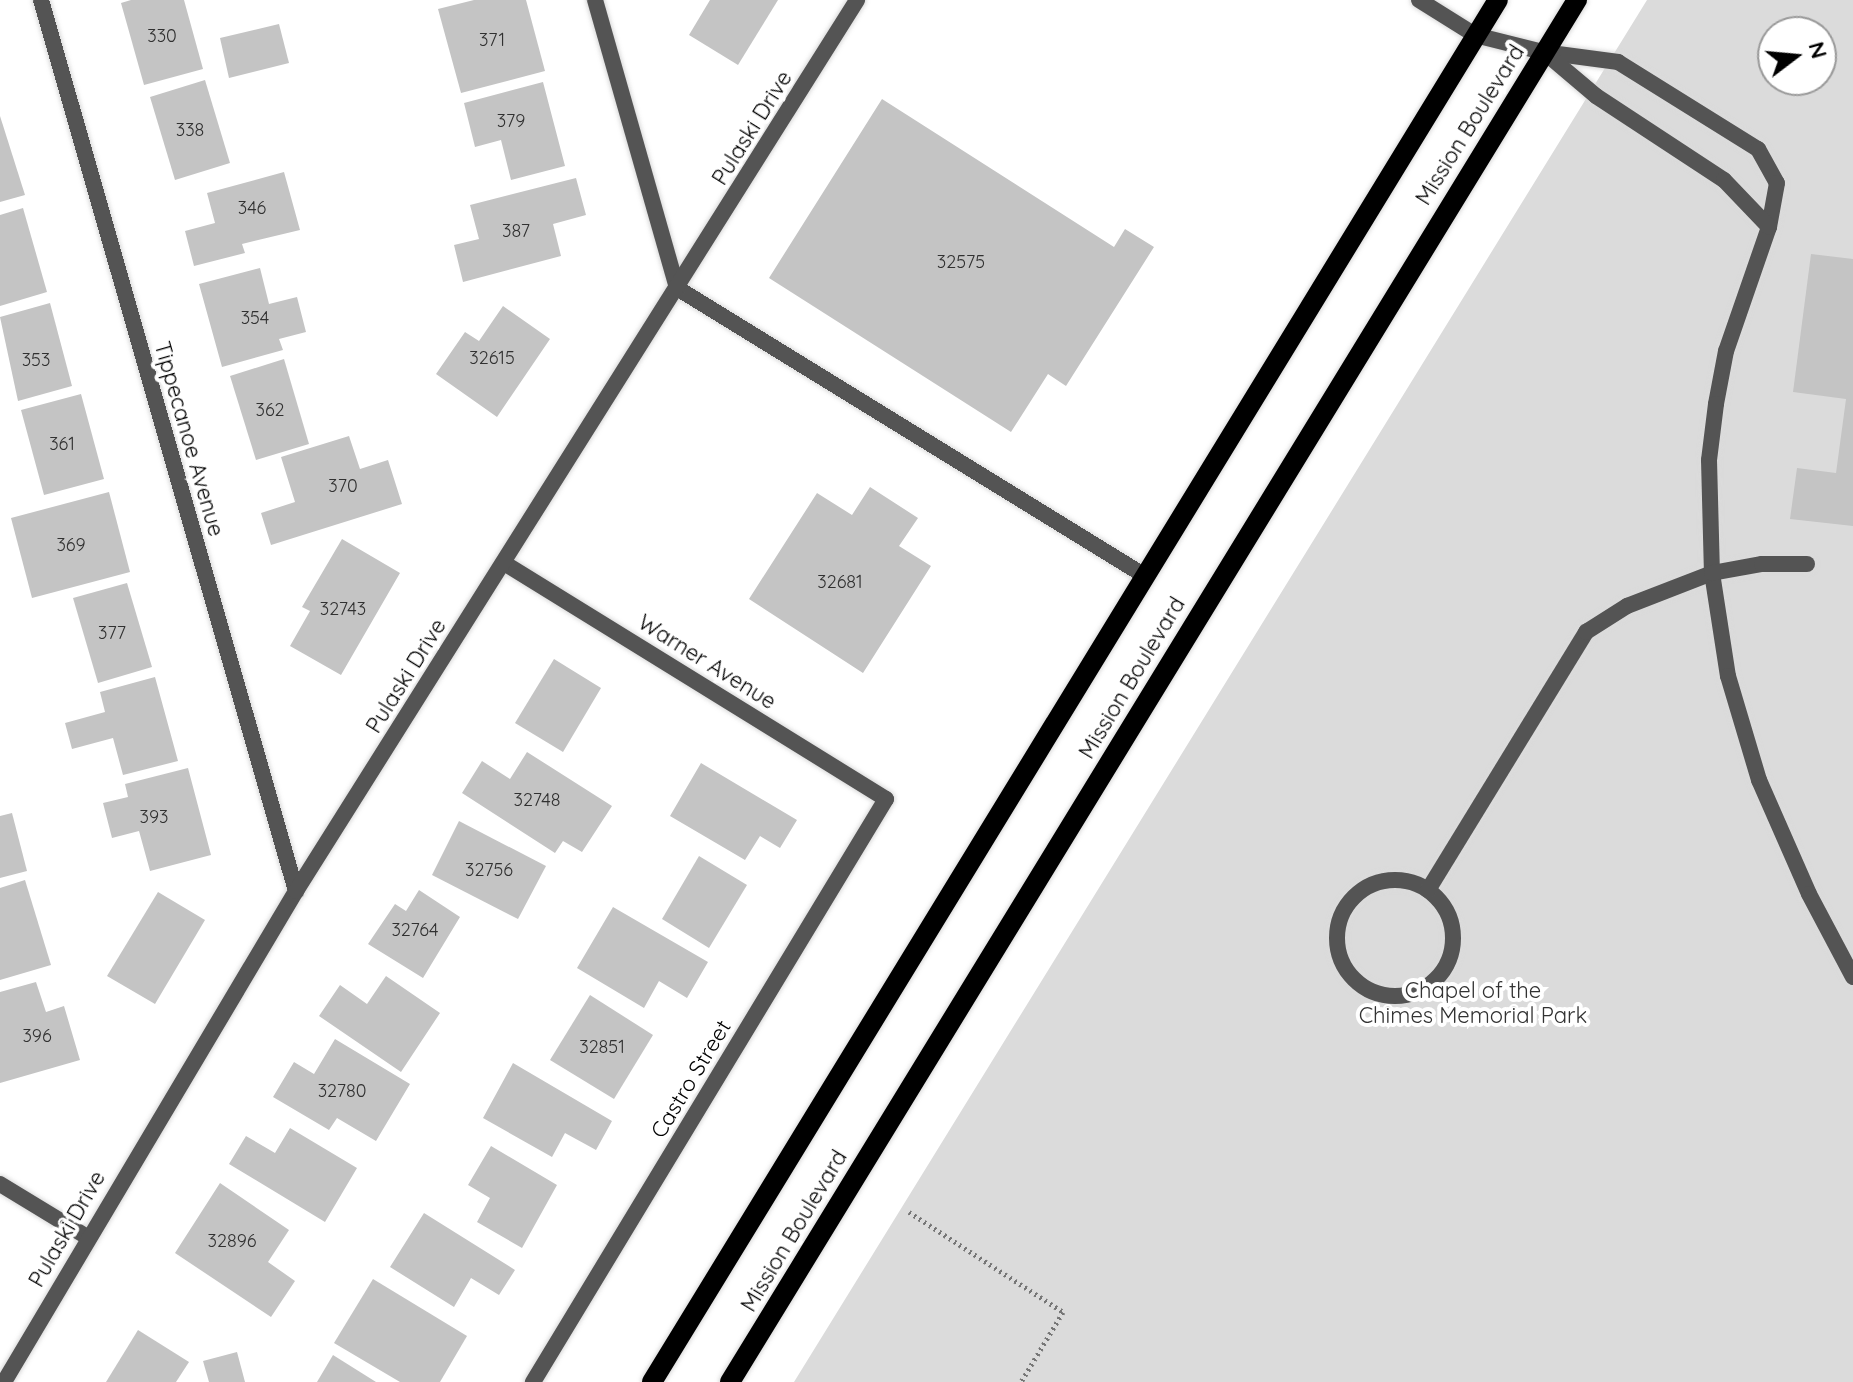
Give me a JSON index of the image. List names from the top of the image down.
{
  "streets": {
    "main road": ["Mission Boulevard"],
    "street": [
      "Pulaski Drive",
      "Tippecanoe Avenue",
      "Warner Avenue",
      "Castro Street"
    ]
  },
  "crossings": [
    ["Pulaski Drive", "Tippecanoe Avenue"],
    ["Pulaski Drive", "Warner Avenue"],
    ["Warner Avenue", "Castro Street"]
  ],
  "parks": ["Chapel of the Chimes Memorial Park"],
  "house_numbers": [
    "330",
    "371",
    "379",
    "338",
    "346",
    "387",
    "32575",
    "354",
    "32615",
    "353",
    "362",
    "361",
    "370",
    "369",
    "32681",
    "32743",
    "377",
    "32748",
    "393",
    "32756",
    "32764",
    "396",
    "32851",
    "32780",
    "32896"
  ],
  "north": "right"
}
